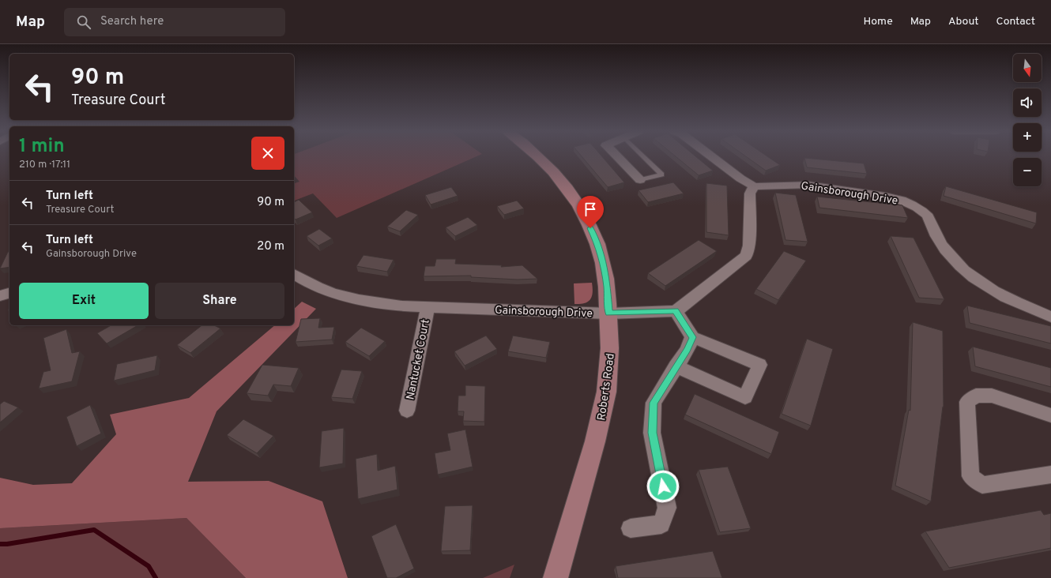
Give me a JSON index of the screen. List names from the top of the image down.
{
  "streets": {
    "main road": ["Roberts Road"],
    "street": ["Gainsborough Drive", "Nantucket Court"]
  },
  "crossings": [
    ["Gainsborough Drive", "Nantucket Court"],
    ["Gainsborough Drive", "Roberts Road"]
  ],
  "north": "bottom",
  "page": {
    "header": "Map",
    "search": "Search here",
    "nav": [
      "Home",
      "Map",
      "About",
      "Contact"
    ],
    "map_buttons": ["+", "−"],
    "turn": ["90 m", "Treasure Court"],
    "heading": ["1 min", "210 m · 17:11"],
    "list": [
      {
        "name": "Turn left",
        "note": "Treasure Court",
        "value": "90 m"
      },
      {
        "name": "Turn left",
        "note": "Gainsborough Drive",
        "value": "20 m"
      }
    ],
    "buttons": ["Exit", "Share"]
  }
}
